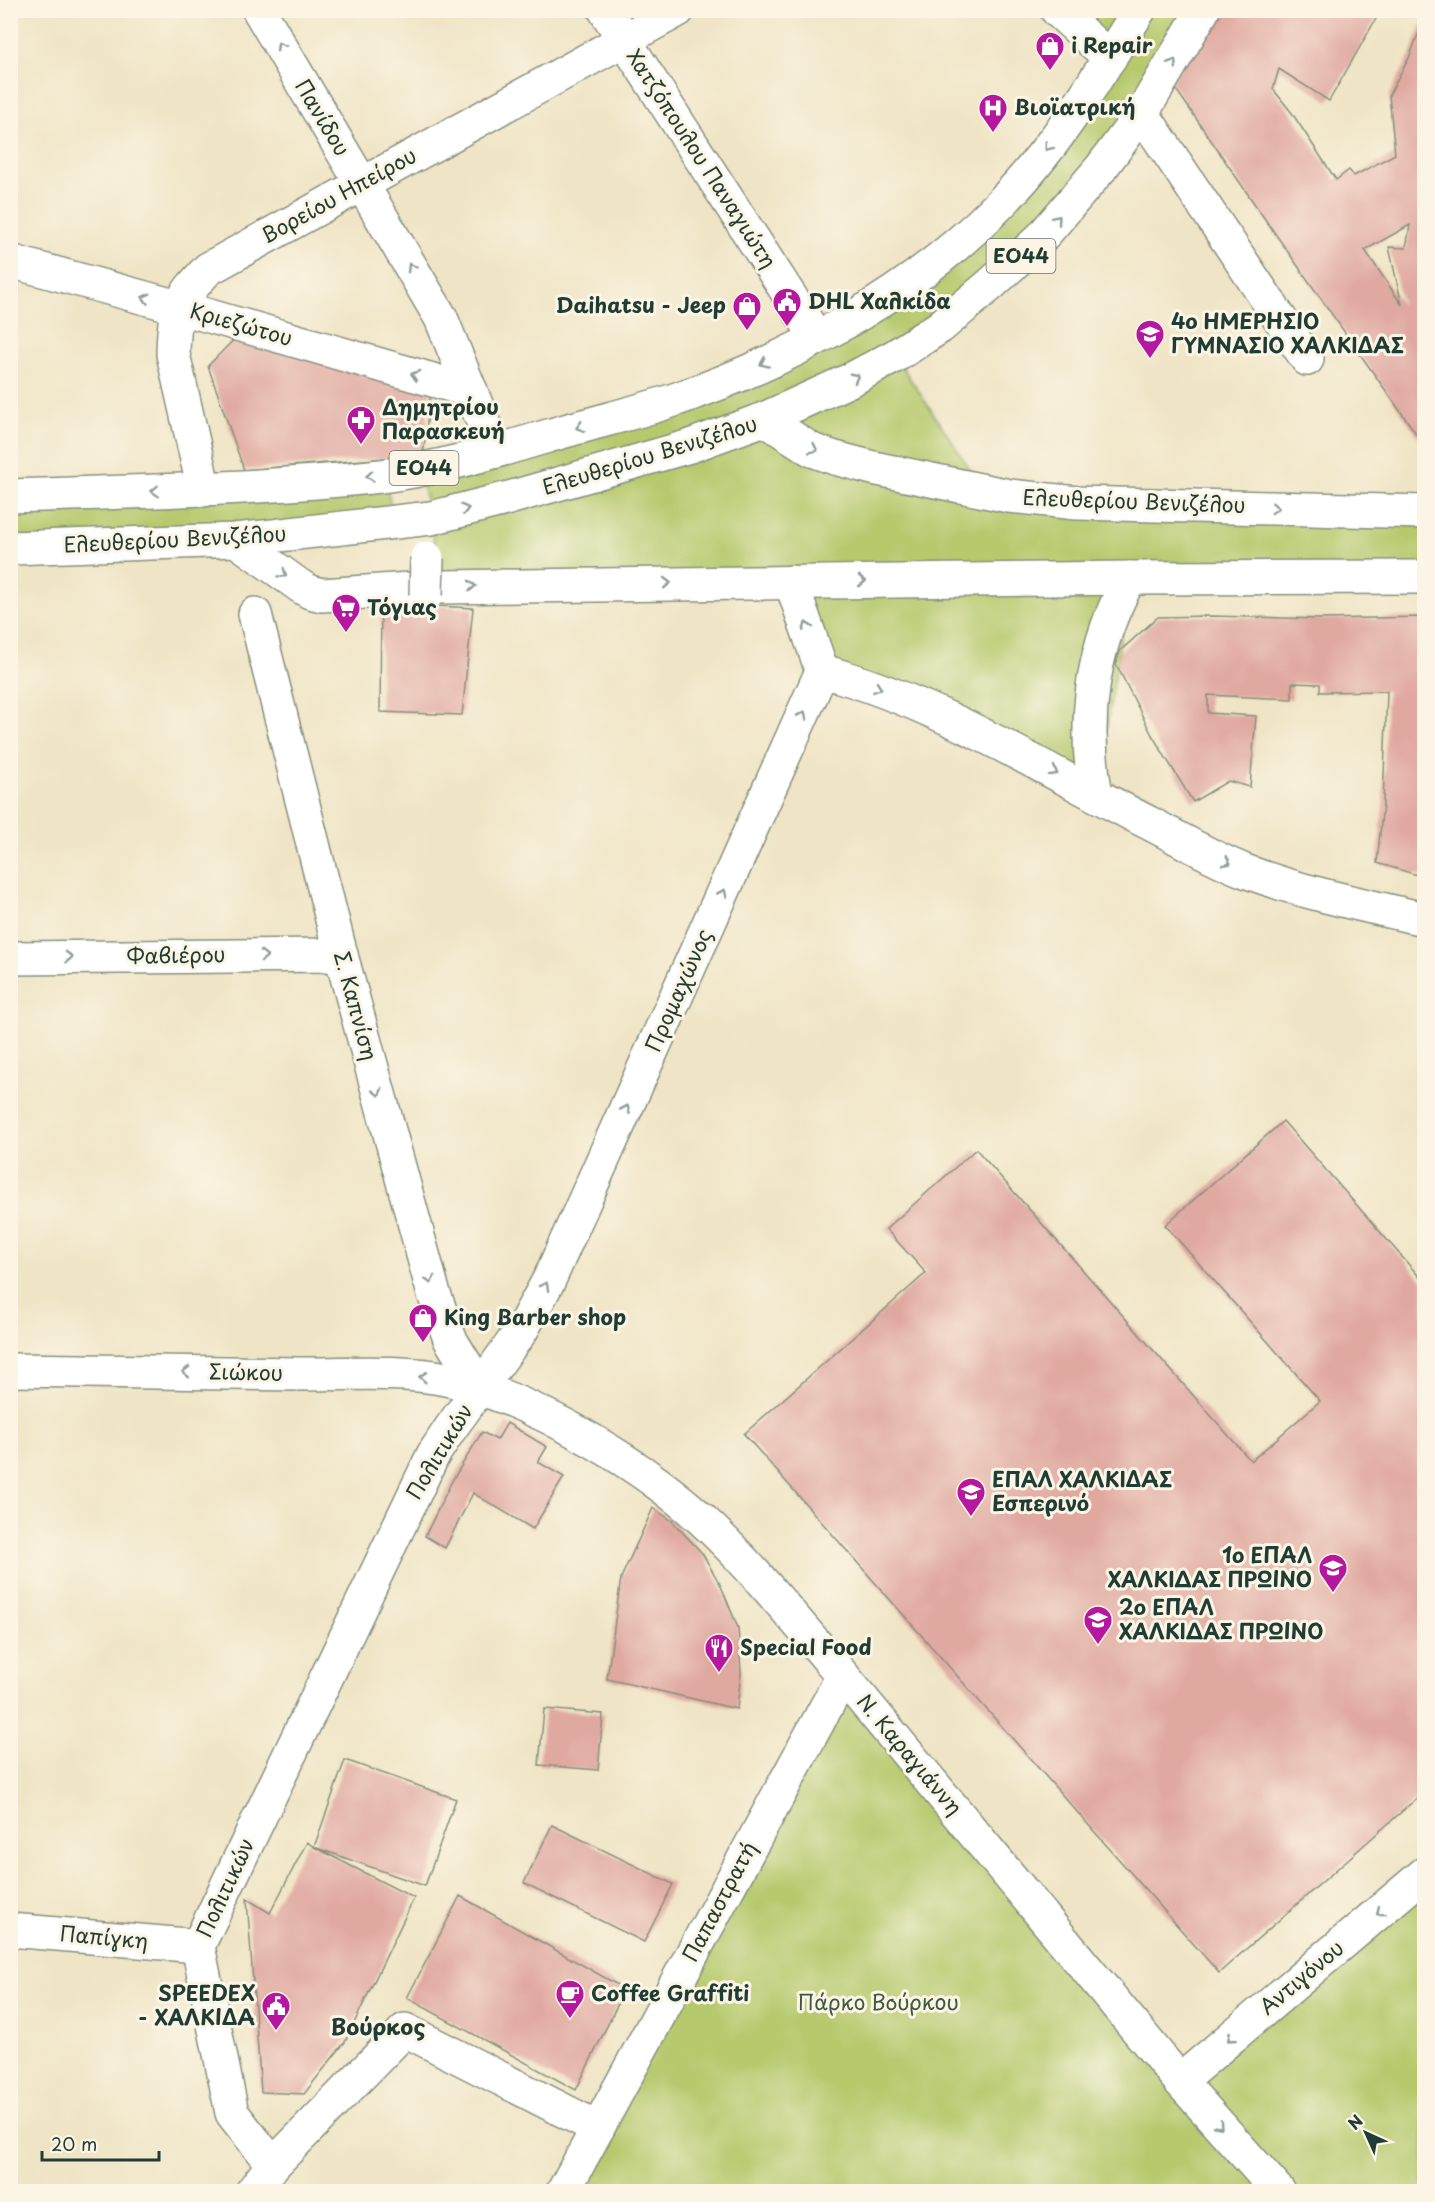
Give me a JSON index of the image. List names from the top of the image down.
{
  "streets": {
    "street": [
      "Πανίδου",
      "Χατζόπουλου Παναγιώτη",
      "Βορείου Ηπείρου",
      "ΕΟ44",
      "Κριεζώτου",
      "Ελευθερίου Βενιζέλου",
      "Φαβιέρου",
      "Προμαχώνος",
      "Σ. Καπνίση",
      "Σιώκου",
      "Πολιτικών",
      "Ν. Καραγιάννη",
      "Παπαστρατή",
      "Παπίγκη",
      "Αντιγόνου"
    ]
  },
  "crossings": [
    ["Πανίδου", "Βορείου Ηπείρου"],
    ["Πανίδου", "ΕΟ44"],
    ["Πανίδου", "Κριεζώτου"],
    ["Χατζόπουλου Παναγιώτη", "Βορείου Ηπείρου"],
    ["Χατζόπουλου Παναγιώτη", "ΕΟ44"],
    ["Βορείου Ηπείρου", "ΕΟ44"],
    ["Βορείου Ηπείρου", "Κριεζώτου"],
    ["ΕΟ44", "Ελευθερίου Βενιζέλου"],
    ["Φαβιέρου", "Σ. Καπνίση"],
    ["Προμαχώνος", "Σ. Καπνίση"],
    ["Προμαχώνος", "Σιώκου"],
    ["Προμαχώνος", "Πολιτικών"],
    ["Προμαχώνος", "Ν. Καραγιάννη"],
    ["Σ. Καπνίση", "Σιώκου"],
    ["Σ. Καπνίση", "Πολιτικών"],
    ["Σ. Καπνίση", "Ν. Καραγιάννη"],
    ["Σιώκου", "Πολιτικών"],
    ["Σιώκου", "Ν. Καραγιάννη"],
    ["Πολιτικών", "Ν. Καραγιάννη"],
    ["Πολιτικών", "Παπίγκη"],
    ["Ν. Καραγιάννη", "Παπαστρατή"],
    ["Ν. Καραγιάννη", "Αντιγόνου"]
  ],
  "one_way": [
    "Πανίδου",
    "Φαβιέρου",
    "Προμαχώνος",
    "Σ. Καπνίση",
    "Σιώκου",
    "Αντιγόνου"
  ],
  "districts": ["Βούρκος"],
  "parks": ["Πάρκο Βούρκου"],
  "places": {
    "shop": ["i Repair", "Daihatsu - Jeep", "King Barber shop"],
    "hospital": ["Βιοϊατρική"],
    "public building": ["DHL Χαλκίδα", "SPEEDEX - ΧΑΛΚΙΔΑ"],
    "school or university": [
      "4ο ΗΜΕΡΗΣΙΟ ΓΥΜΝΑΣΙΟ ΧΑΛΚΙΔΑΣ",
      "ΕΠΑΛ ΧΑΛΚΙΔΑΣ Εσπερινό",
      "1ο ΕΠΑΛ ΧΑΛΚΙΔΑΣ ΠΡΩΙΝΟ",
      "2ο ΕΠΑΛ ΧΑΛΚΙΔΑΣ ΠΡΩΙΝΟ"
    ],
    "pharmacy": ["Δημητρίου Παρασκευή"],
    "supermarket": ["Τόγιας"],
    "restaurant": ["Special Food"],
    "cafe": ["Coffee Graffiti"]
  },
  "scale_bar": "20 m",
  "north": "top left"
}
